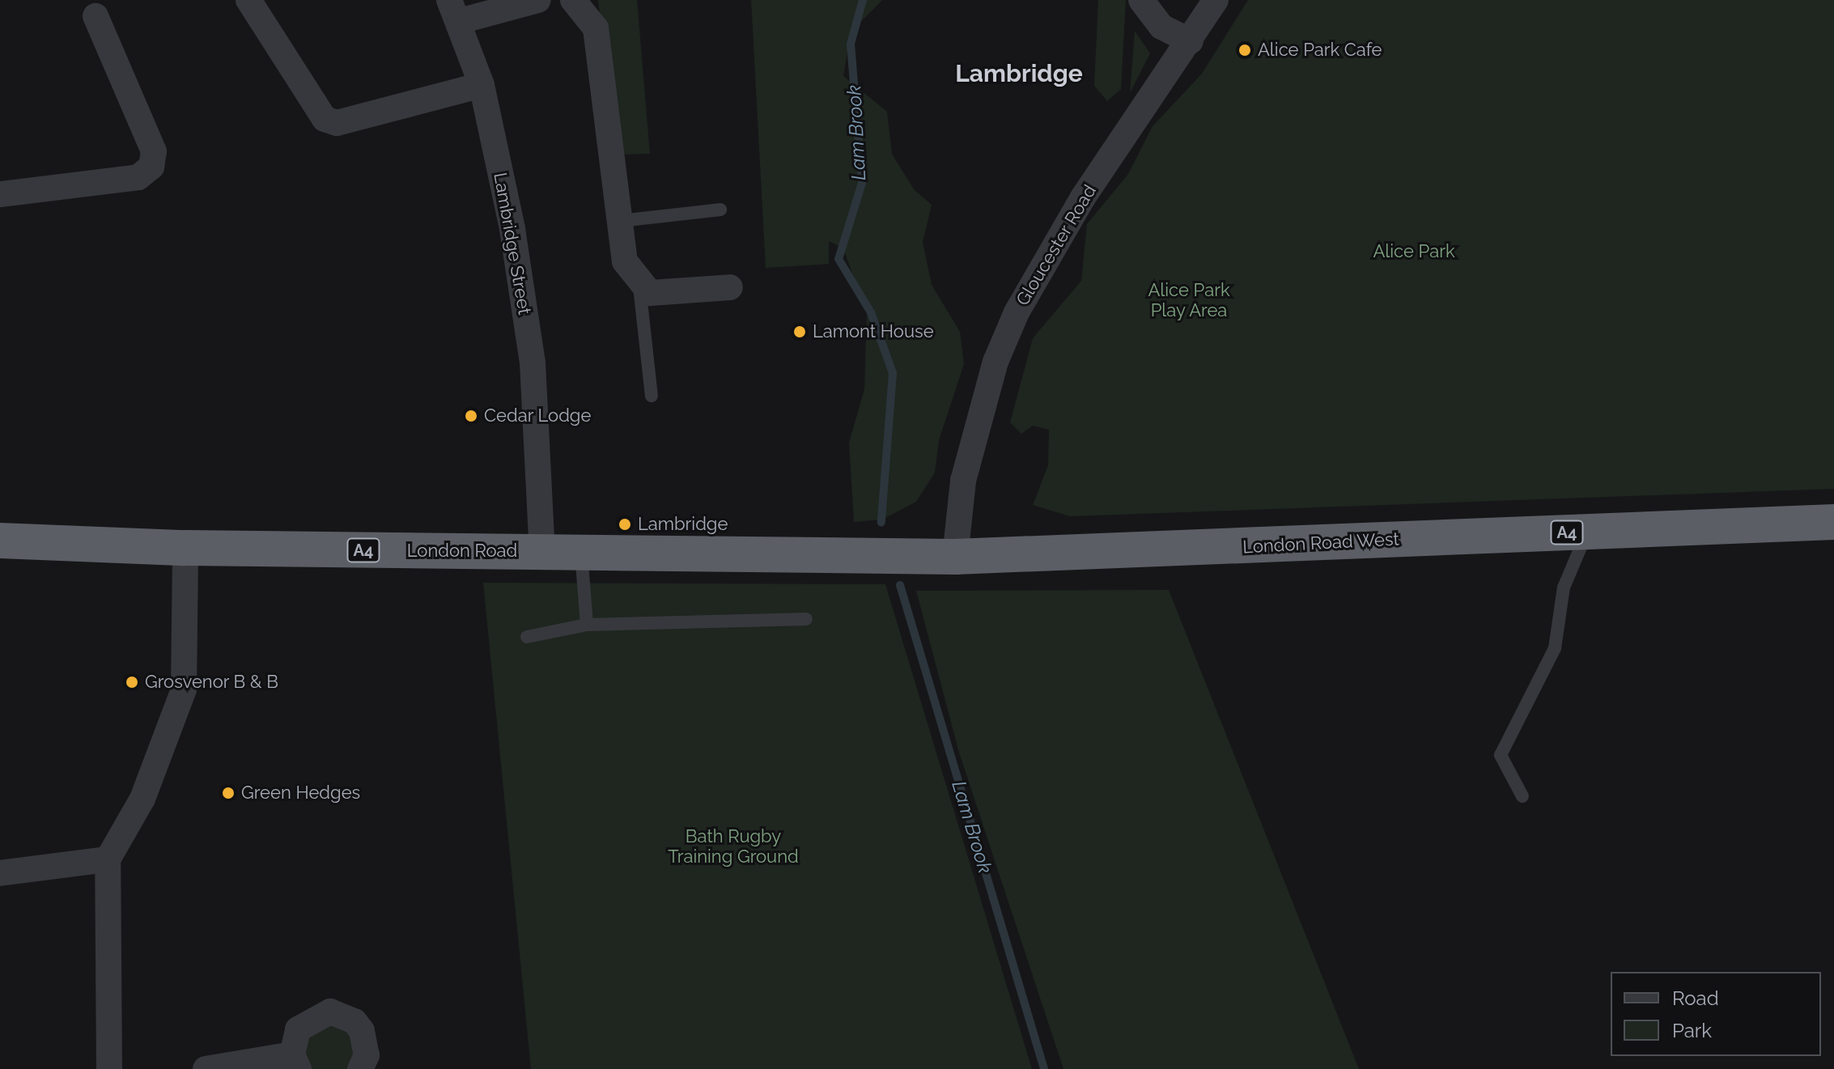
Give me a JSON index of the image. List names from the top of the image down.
{
  "streets": {
    "highway": ["A4", "London Road West", "London Road"],
    "street": ["Lambridge Street", "Gloucester Road"]
  },
  "crossings": [
    ["Lambridge Street", "London Road"],
    ["Gloucester Road", "London Road West"],
    ["London Road West", "London Road"]
  ],
  "districts": ["Lambridge"],
  "water": ["Lam Brook"],
  "parks": ["Alice Park", "Alice Park Play Area", "Bath Rugby Training Ground"],
  "places": [
    "Alice Park Cafe",
    "Lamont House",
    "Cedar Lodge",
    "Lambridge",
    "Grosvenor B & B",
    "Green Hedges"
  ],
  "legend": ["Road", "Park"]
}
